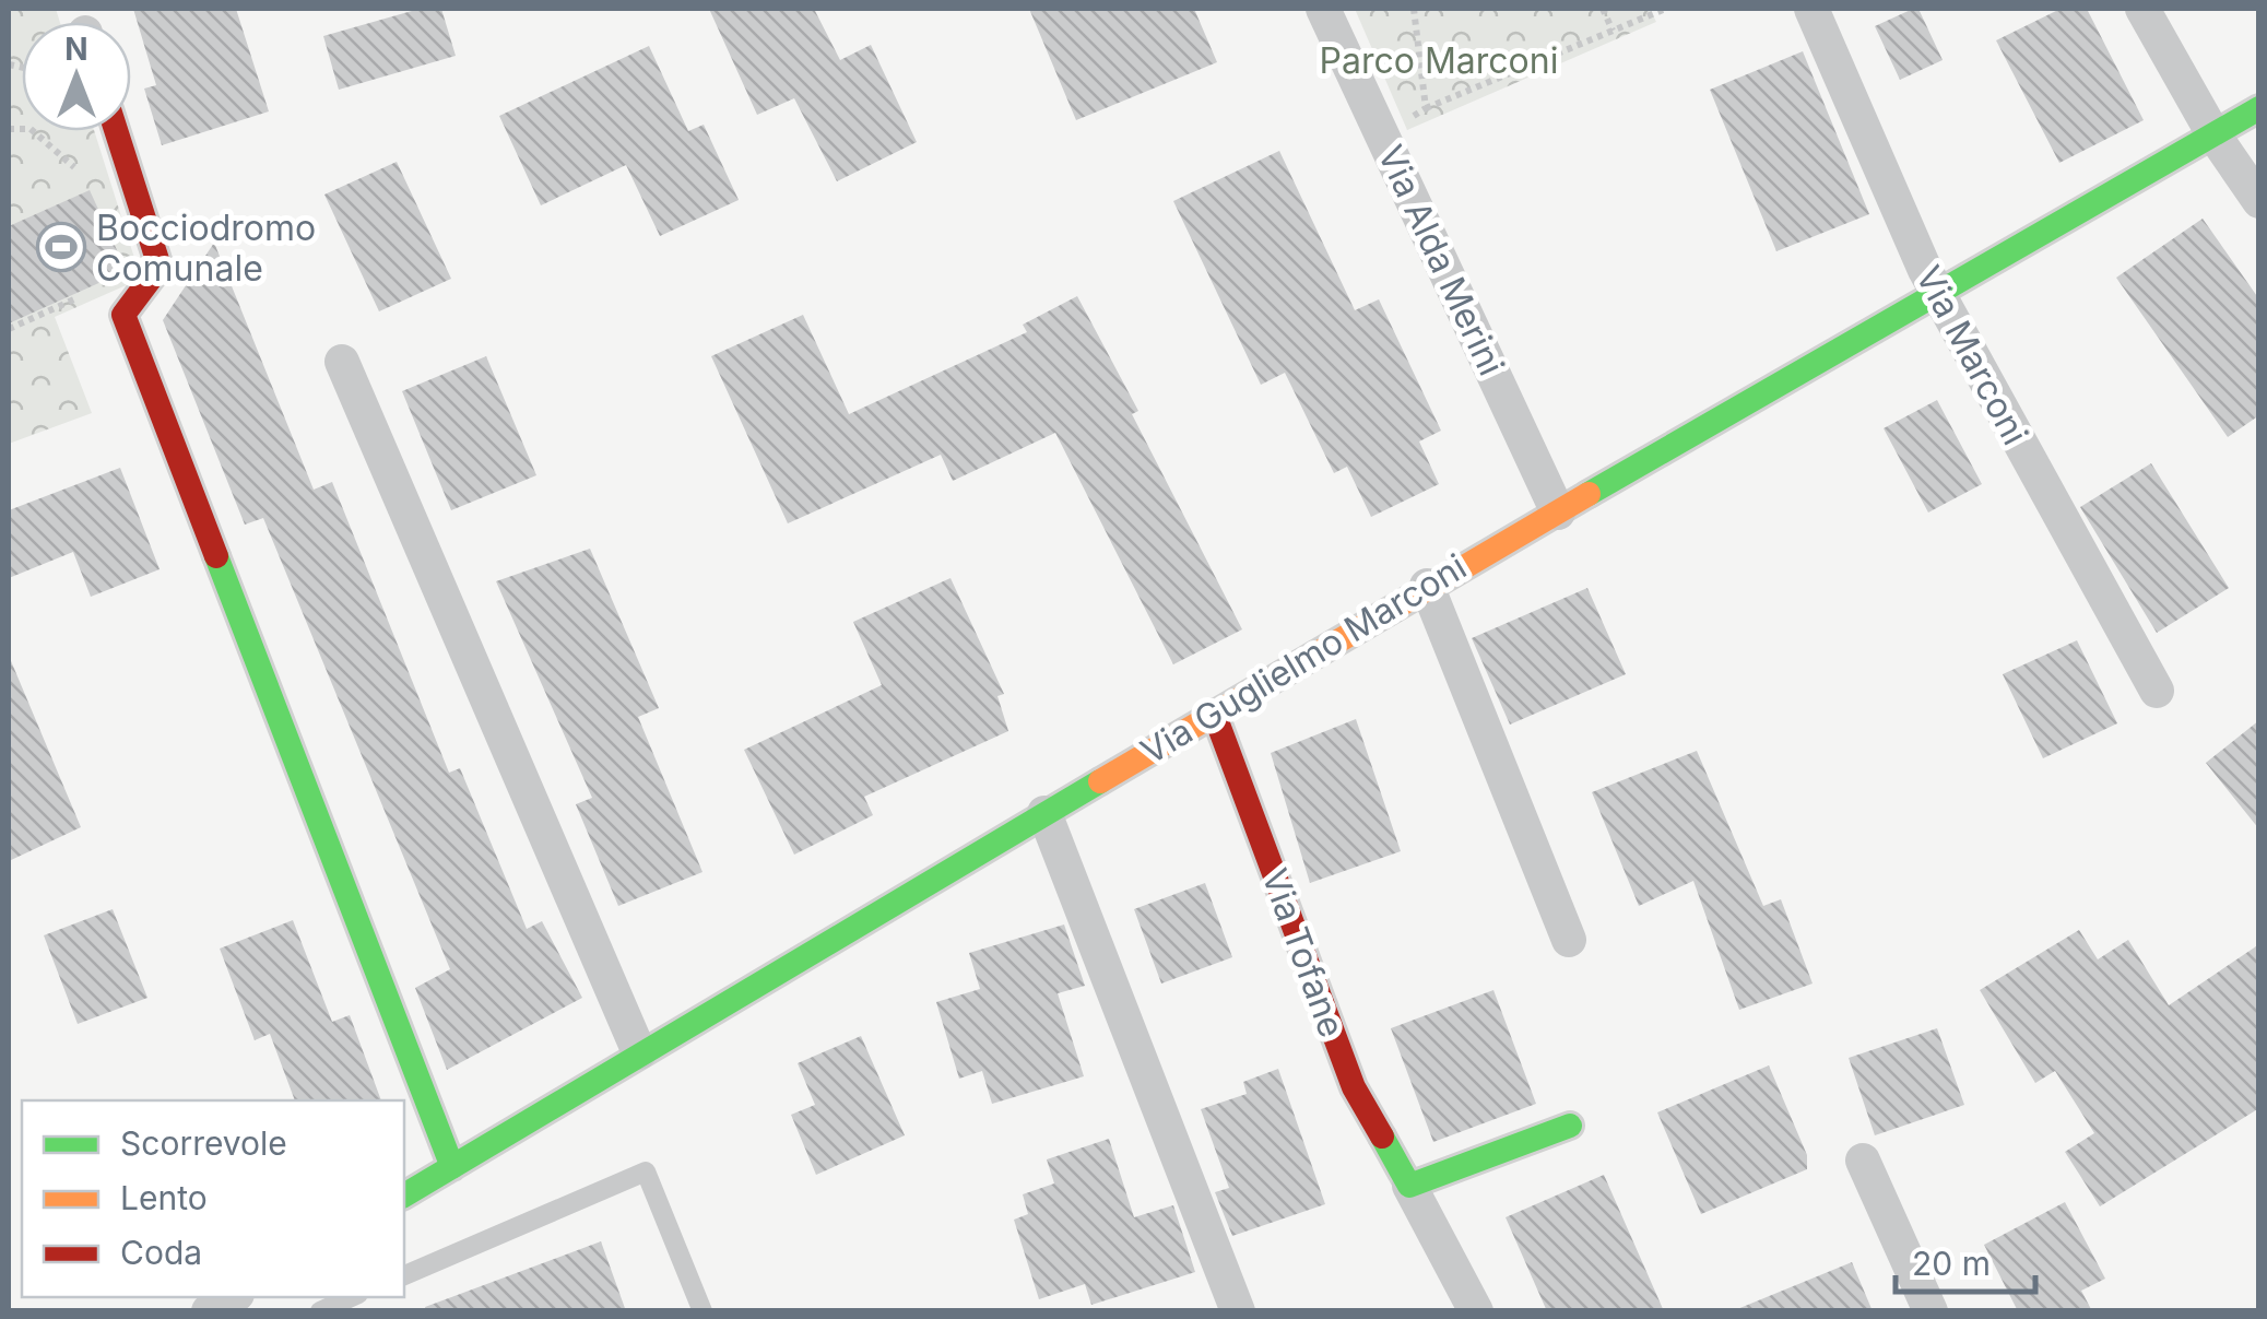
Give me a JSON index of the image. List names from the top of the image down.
{
  "streets": {
    "street": [
      "Via Alda Merini",
      "Via Marconi",
      "Via Guglielmo Marconi",
      "Via Tofane"
    ]
  },
  "crossings": [
    ["Via Alda Merini", "Via Guglielmo Marconi"],
    ["Via Marconi", "Via Guglielmo Marconi"],
    ["Via Guglielmo Marconi", "Via Tofane"]
  ],
  "parks": ["Parco Marconi"],
  "places": {
    "sports": ["Bocciodromo Comunale"]
  },
  "legend": ["Scorrevole", "Lento", "Coda"],
  "scale_bar": "20 m",
  "north": "top"
}
